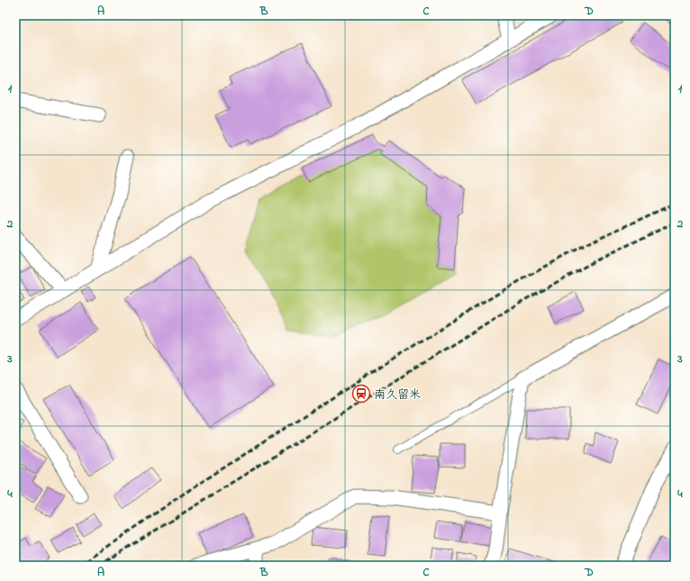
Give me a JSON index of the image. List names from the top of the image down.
{
  "places": {
    "station": ["南久留米"]
  },
  "grid": {
    "columns": [
      "A",
      "B",
      "C",
      "D"
    ],
    "rows": [
      "1",
      "2",
      "3",
      "4"
    ]
  }
}
